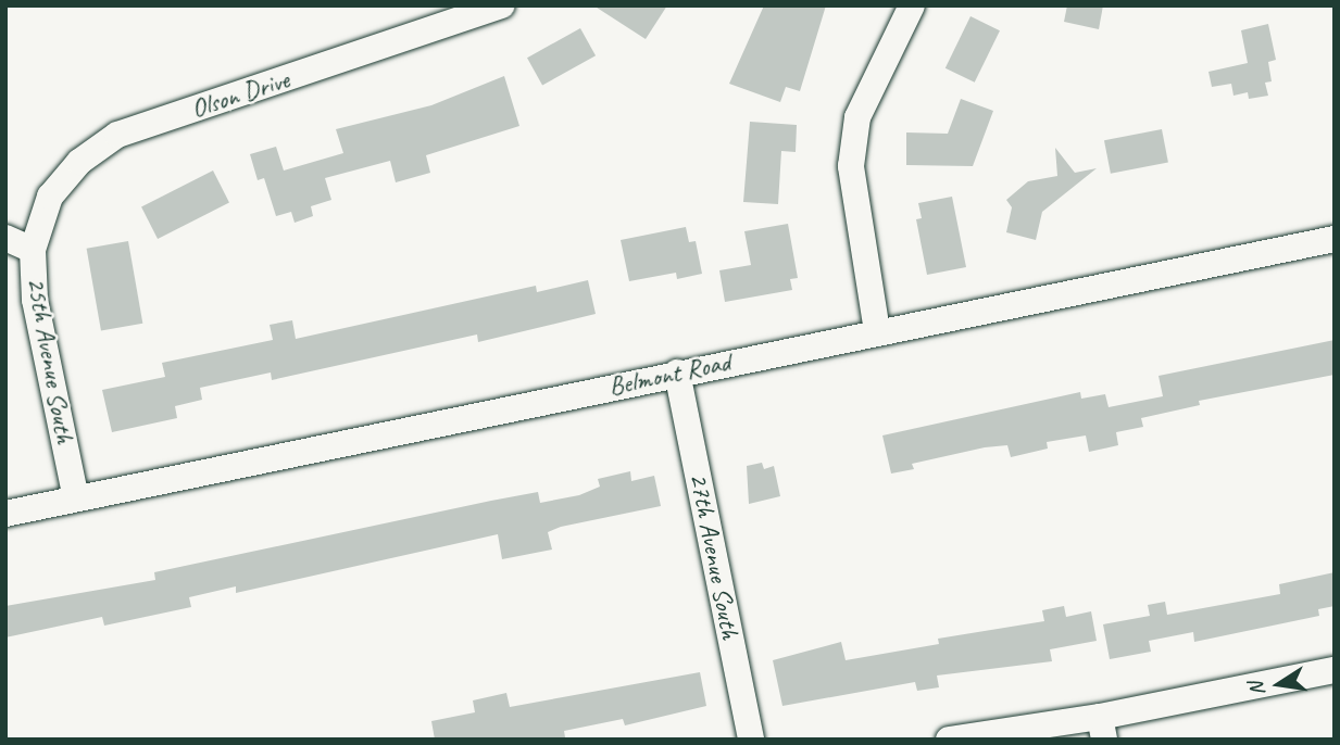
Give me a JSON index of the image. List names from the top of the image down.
{
  "streets": {
    "street": [
      "Olson Drive",
      "25th Avenue South",
      "Belmont Road",
      "27th Avenue South"
    ]
  },
  "crossings": [
    ["Olson Drive", "25th Avenue South"],
    ["25th Avenue South", "Belmont Road"],
    ["Belmont Road", "27th Avenue South"]
  ],
  "north": "left"
}
